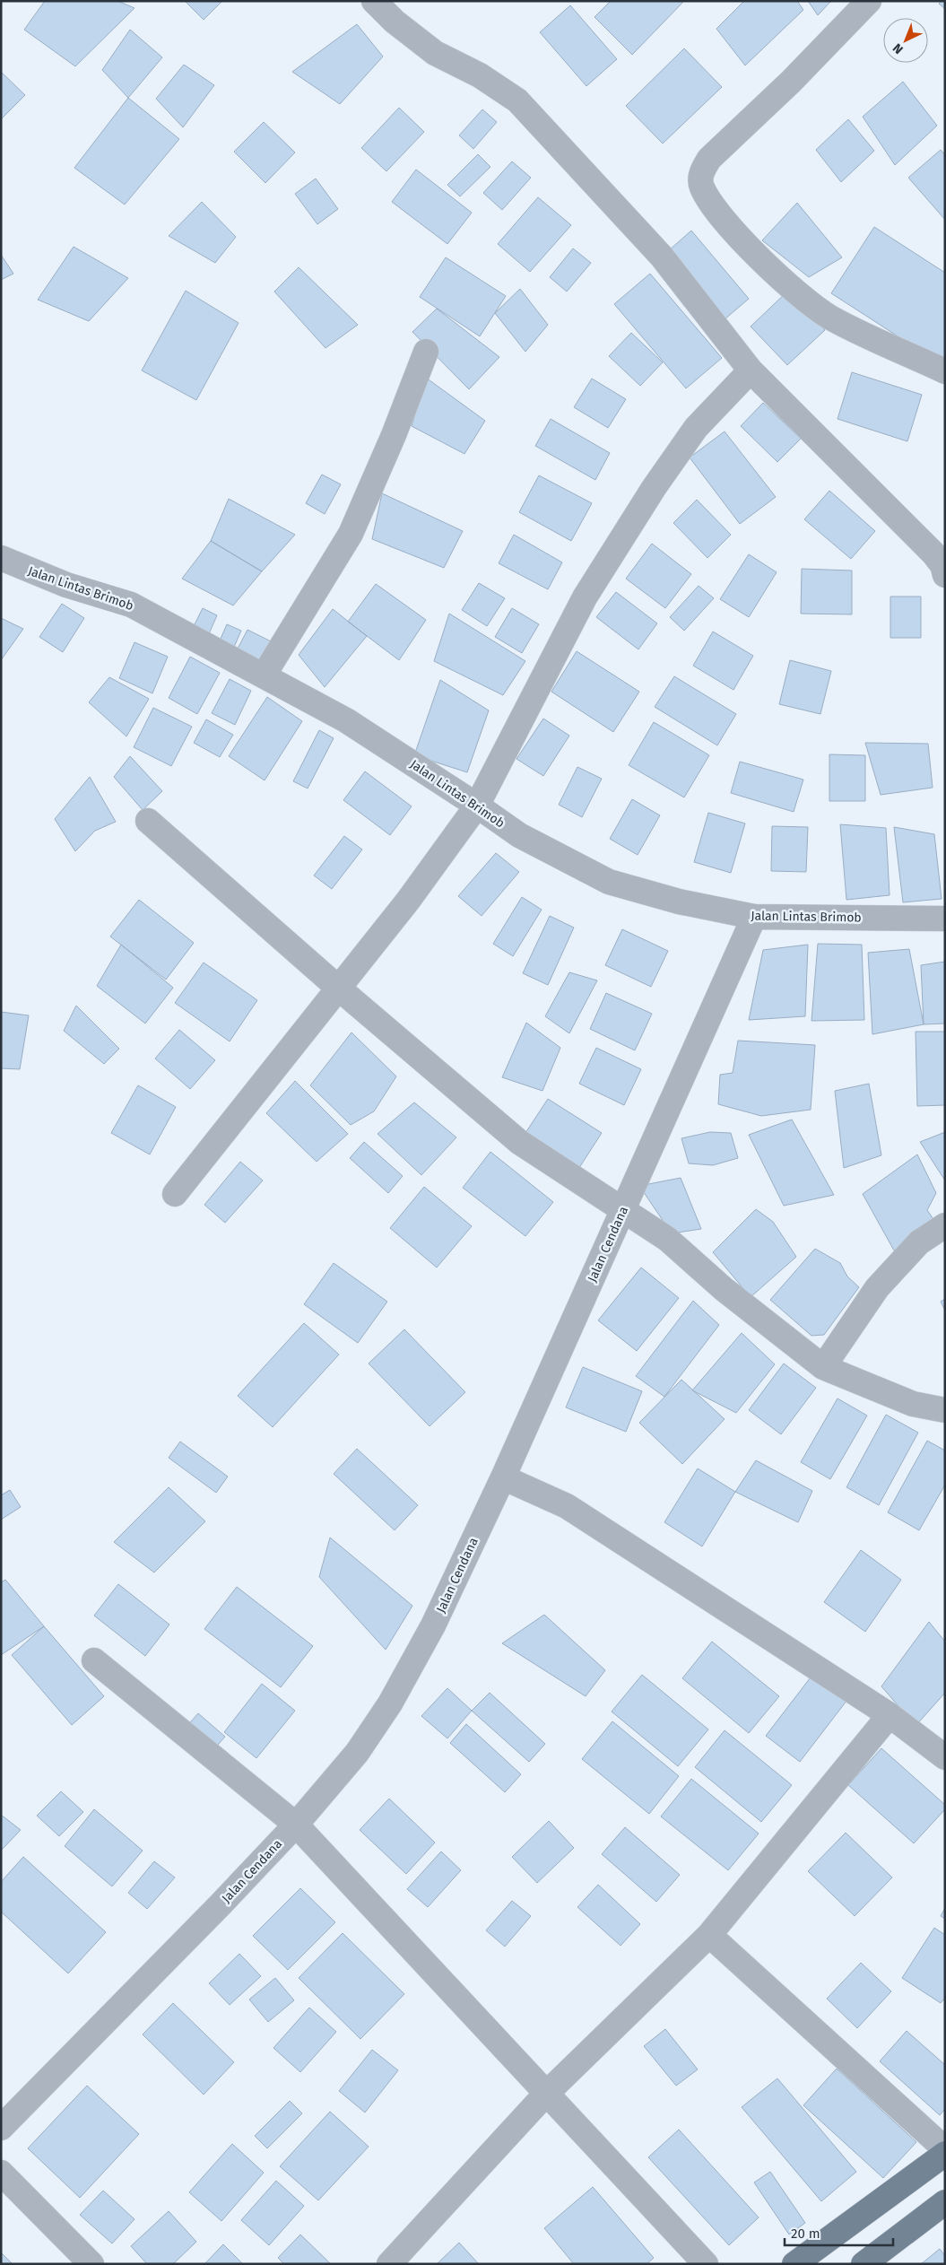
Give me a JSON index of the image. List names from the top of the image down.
{
  "streets": {
    "street": ["Jalan Lintas Brimob", "Jalan Cendana"]
  },
  "crossings": [
    ["Jalan Lintas Brimob", "Jalan Cendana"]
  ],
  "scale_bar": "20 m",
  "north": "bottom left"
}
